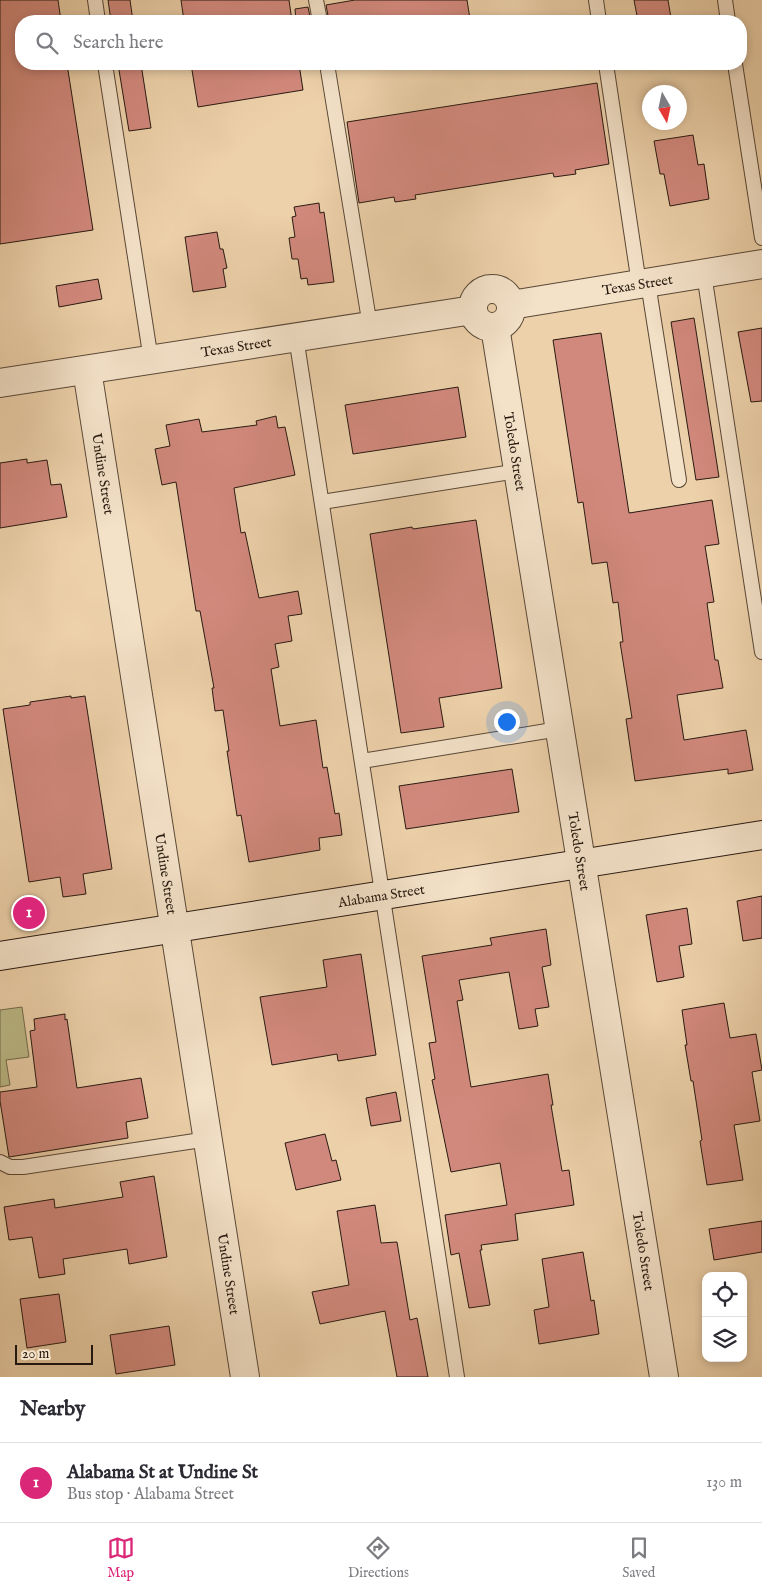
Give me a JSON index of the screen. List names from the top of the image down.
{
  "streets": {
    "street": [
      "Texas Street",
      "Toledo Street",
      "Undine Street",
      "Alabama Street"
    ]
  },
  "crossings": [
    ["Texas Street", "Toledo Street"],
    ["Texas Street", "Undine Street"],
    ["Toledo Street", "Alabama Street"],
    ["Undine Street", "Alabama Street"]
  ],
  "scale_bar": "20 m",
  "north": "bottom",
  "page": {
    "search": "Search here",
    "pins": "1",
    "scale": "20 m",
    "heading": "Nearby",
    "list": [
      {
        "mark": "1",
        "name": "Alabama St at Undine St",
        "note": "Bus stop · Alabama Street",
        "value": "130 m"
      }
    ],
    "nav": ["Map", "Directions", "Saved"]
  }
}
